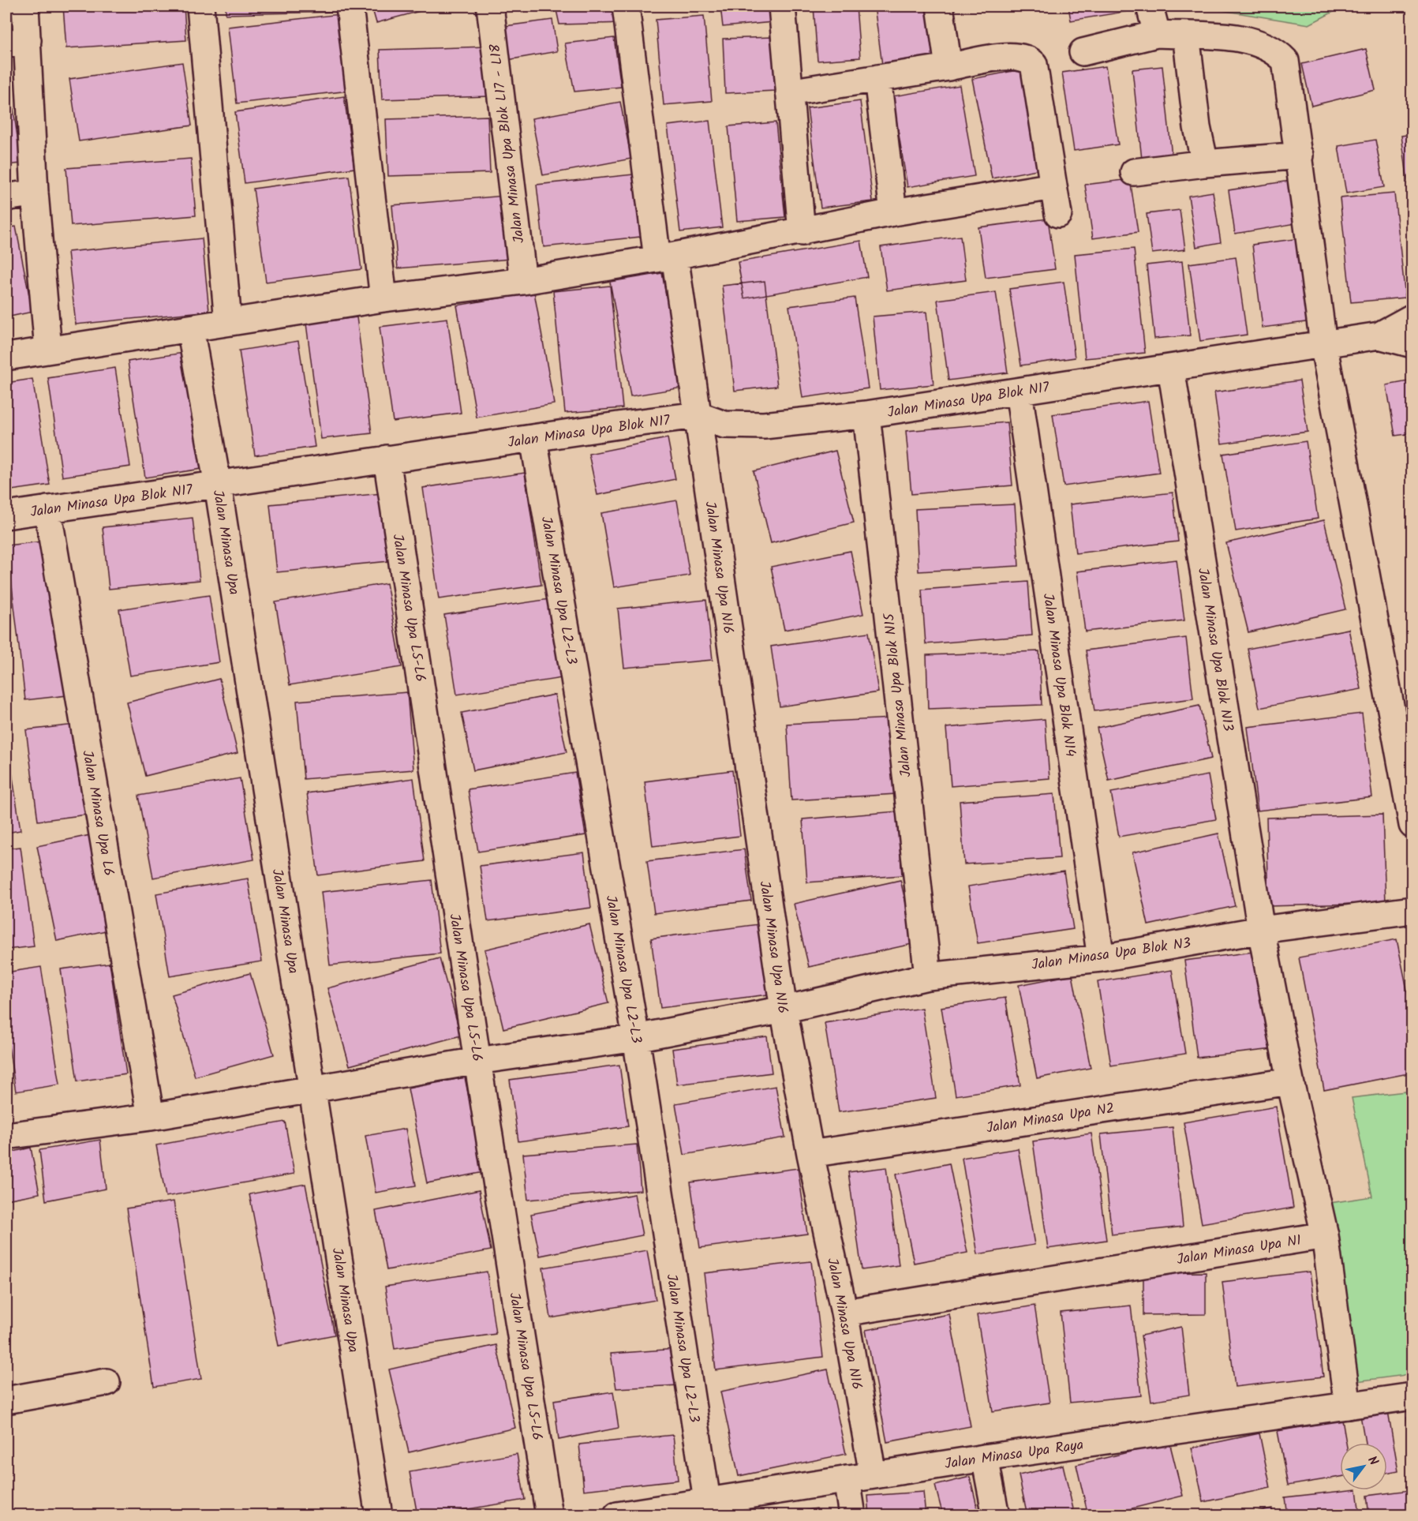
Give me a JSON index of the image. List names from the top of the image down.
{
  "streets": {
    "street": [
      "Jalan Minasa Upa Blok L17 - L18",
      "Jalan Minasa Upa Blok N17",
      "Jalan Minasa Upa",
      "Jalan Minasa Upa N16",
      "Jalan Minasa Upa L2-L3",
      "Jalan Minasa Upa L5-L6",
      "Jalan Minasa Upa Blok N13",
      "Jalan Minasa Upa Blok N14",
      "Jalan Minasa Upa Blok N15",
      "Jalan Minasa Upa L6",
      "Jalan Minasa Upa Blok N3",
      "Jalan Minasa Upa N2",
      "Jalan Minasa Upa N1",
      "Jalan Minasa Upa Raya"
    ]
  },
  "crossings": [
    ["Jalan Minasa Upa Blok N17", "Jalan Minasa Upa"],
    ["Jalan Minasa Upa Blok N17", "Jalan Minasa Upa N16"],
    ["Jalan Minasa Upa Blok N17", "Jalan Minasa Upa L2-L3"],
    ["Jalan Minasa Upa Blok N17", "Jalan Minasa Upa L5-L6"],
    ["Jalan Minasa Upa Blok N17", "Jalan Minasa Upa Blok N13"],
    ["Jalan Minasa Upa Blok N17", "Jalan Minasa Upa Blok N14"],
    ["Jalan Minasa Upa Blok N17", "Jalan Minasa Upa Blok N15"],
    ["Jalan Minasa Upa Blok N17", "Jalan Minasa Upa L6"],
    ["Jalan Minasa Upa", "Jalan Minasa Upa Blok N3"],
    ["Jalan Minasa Upa N16", "Jalan Minasa Upa Blok N3"],
    ["Jalan Minasa Upa N16", "Jalan Minasa Upa N2"],
    ["Jalan Minasa Upa N16", "Jalan Minasa Upa N1"],
    ["Jalan Minasa Upa N16", "Jalan Minasa Upa Raya"],
    ["Jalan Minasa Upa L2-L3", "Jalan Minasa Upa Blok N3"],
    ["Jalan Minasa Upa L2-L3", "Jalan Minasa Upa Raya"],
    ["Jalan Minasa Upa L5-L6", "Jalan Minasa Upa Blok N3"],
    ["Jalan Minasa Upa Blok N13", "Jalan Minasa Upa Blok N3"],
    ["Jalan Minasa Upa Blok N14", "Jalan Minasa Upa Blok N3"],
    ["Jalan Minasa Upa Blok N15", "Jalan Minasa Upa Blok N3"],
    ["Jalan Minasa Upa L6", "Jalan Minasa Upa Blok N3"]
  ],
  "north": "top right"
}
